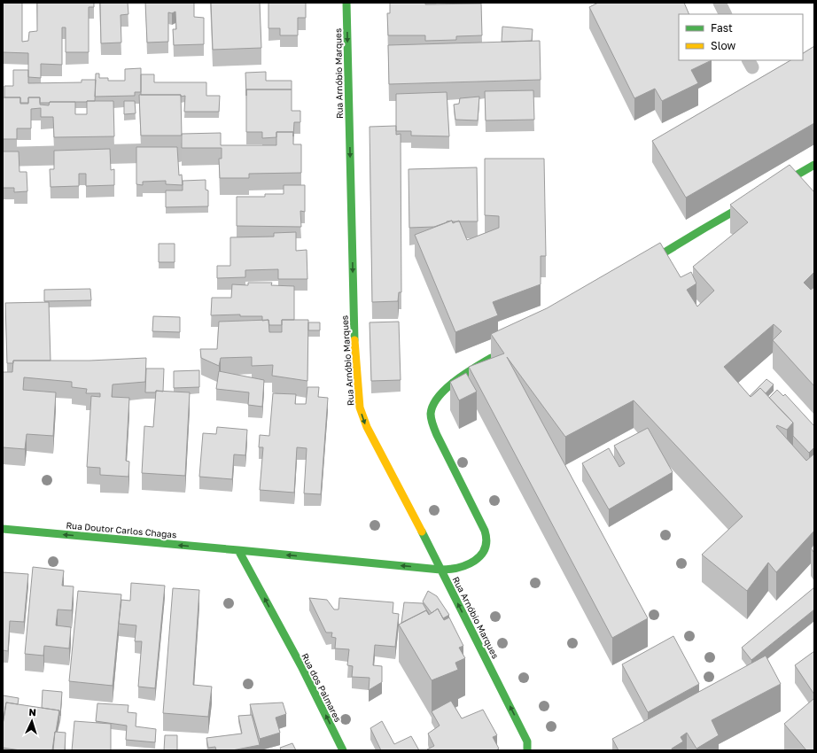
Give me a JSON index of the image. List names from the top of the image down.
{
  "streets": {
    "street": ["Rua Arnóbio Marques", "Rua Doutor Carlos Chagas", "Rua dos Palmares"]
  },
  "crossings": [
    ["Rua Arnóbio Marques", "Rua Doutor Carlos Chagas"],
    ["Rua Doutor Carlos Chagas", "Rua dos Palmares"]
  ],
  "one_way": ["Rua Doutor Carlos Chagas", "Rua dos Palmares"],
  "legend": ["Fast", "Slow"],
  "north": "top"
}
